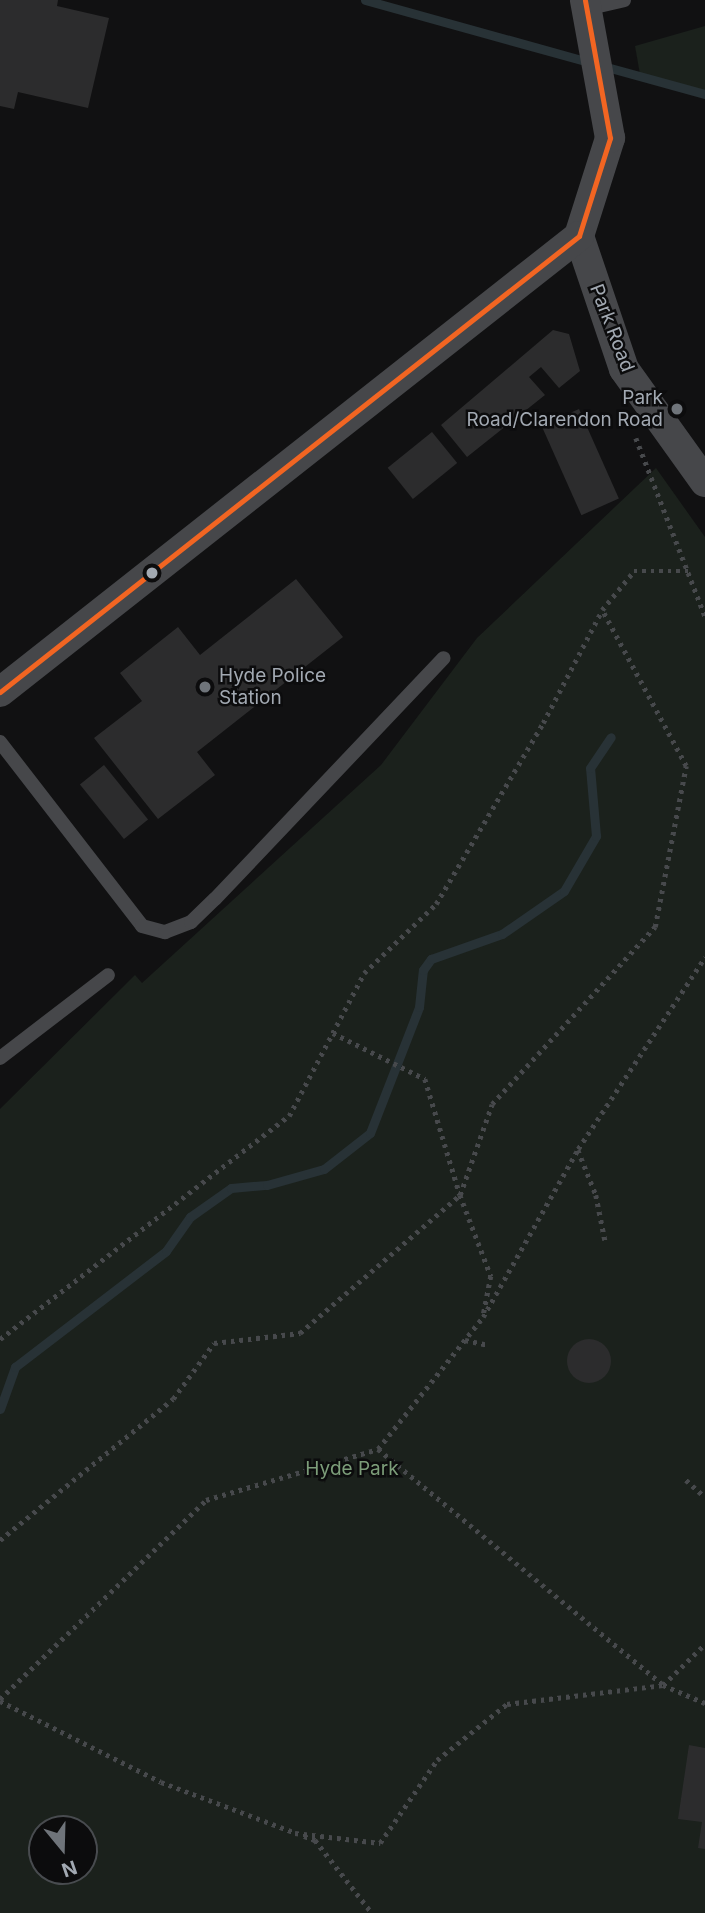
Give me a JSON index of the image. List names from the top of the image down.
{
  "streets": {
    "street": ["Park Road"]
  },
  "parks": ["Hyde Park"],
  "places": ["Park Road/Clarendon Road", "Hyde Police Station"],
  "north": "bottom"
}
